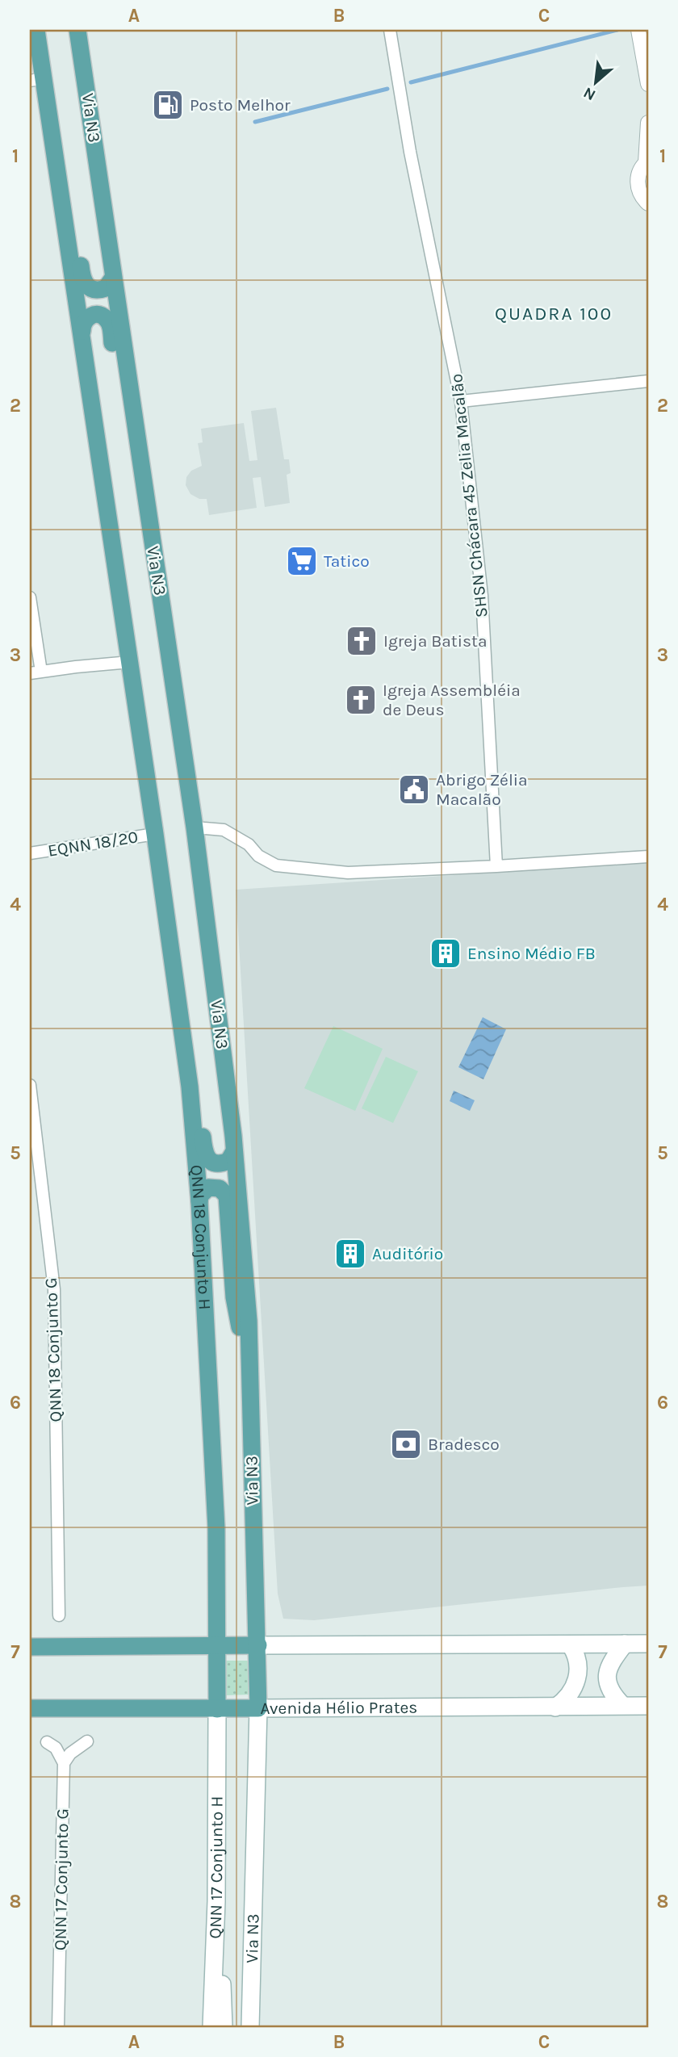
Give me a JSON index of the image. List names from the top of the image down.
{
  "streets": {
    "main road": [
      "Via N3",
      "QNN 18 Conjunto H",
      "Avenida Hélio Prates",
      "QNN 17 Conjunto H"
    ],
    "street": [
      "SHSN Chácara 45 Zelia Macalão",
      "EQNN 18/20",
      "QNN 18 Conjunto G",
      "QNN 17 Conjunto G"
    ]
  },
  "crossings": [
    ["Via N3", "Avenida Hélio Prates"],
    ["EQNN 18/20", "QNN 18 Conjunto H"],
    ["Avenida Hélio Prates", "QNN 17 Conjunto H"]
  ],
  "districts": ["QUADRA 100"],
  "places": {
    "fuel station": ["Posto Melhor"],
    "supermarket": ["Tatico"],
    "church": ["Igreja Batista", "Igreja Assembléia de Deus"],
    "public building": ["Abrigo Zélia Macalão"],
    "building": ["Ensino Médio FB", "Auditório"],
    "bank": ["Bradesco"]
  },
  "north": "bottom left",
  "grid": {
    "columns": ["A", "B", "C"],
    "rows": [
      "1",
      "2",
      "3",
      "4",
      "5",
      "6",
      "7",
      "8"
    ]
  }
}
